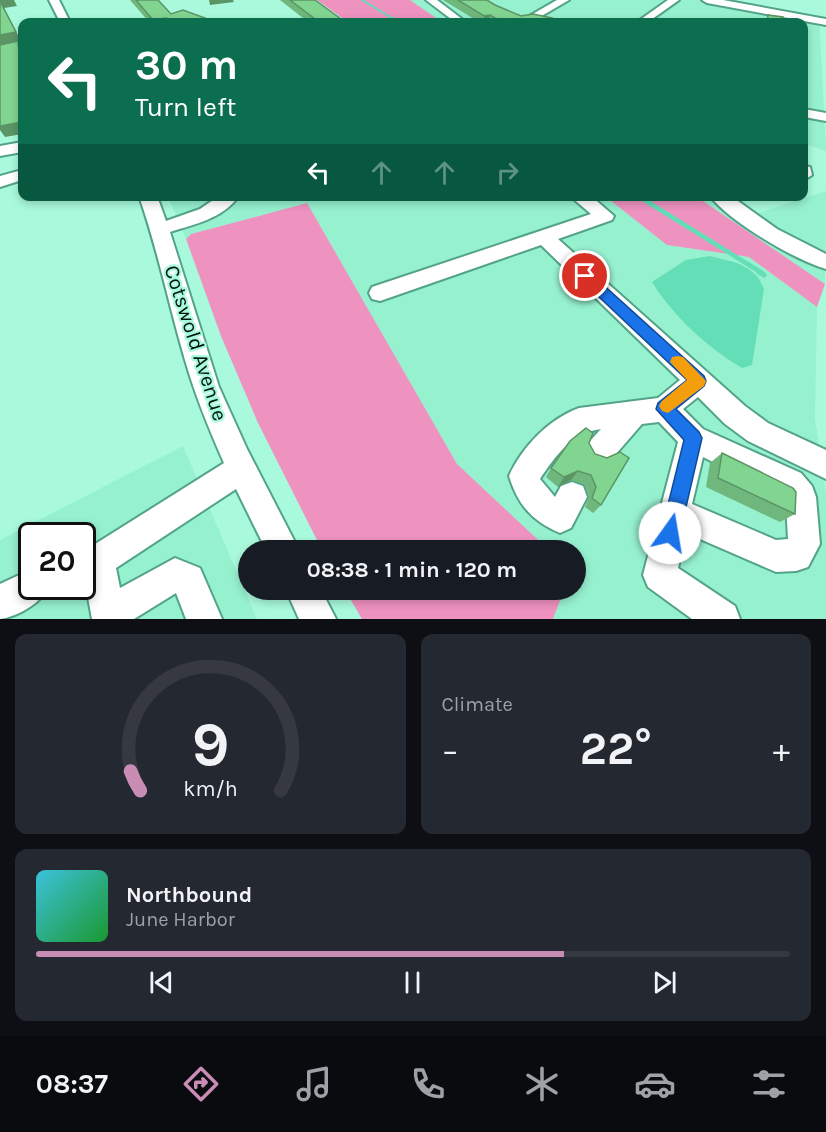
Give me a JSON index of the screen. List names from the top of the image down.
{
  "streets": {
    "street": ["Cotswold Avenue"]
  },
  "page": {
    "turn": ["30 m", "Turn left"],
    "limit": "20",
    "trip": "08:38 · 1 min · 120 m",
    "tile": "Climate",
    "heat": ["−", "22°", "+"],
    "song": ["Northbound", "June Harbor"],
    "tabs": "08:37",
    "gauge": ["9", "km/h"]
  }
}
